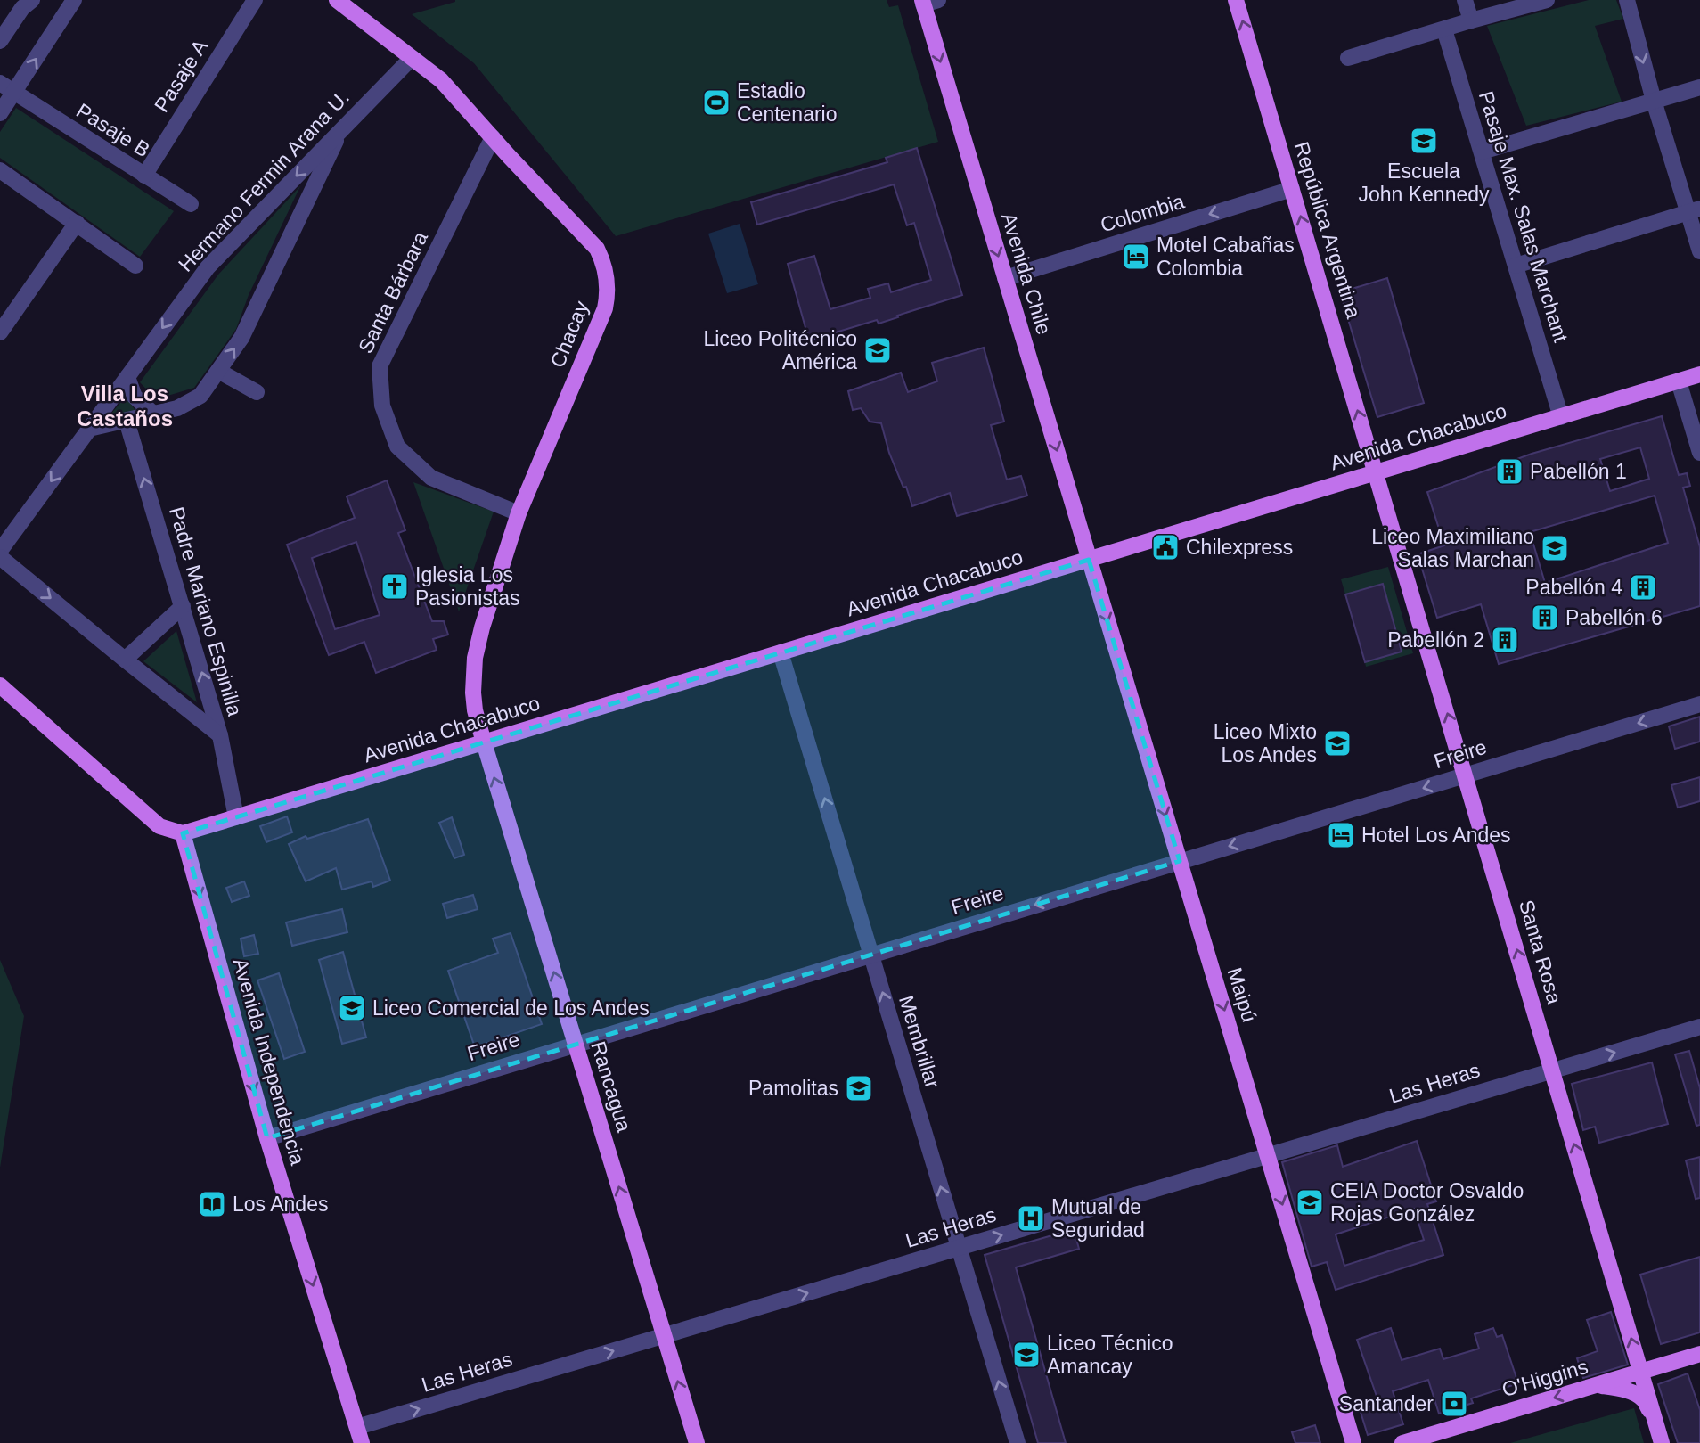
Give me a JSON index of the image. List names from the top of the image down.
{
  "streets": {
    "main road": [
      "República Argentina",
      "Avenida Chile",
      "Chacay",
      "Avenida Chacabuco",
      "Santa Rosa",
      "Maipú",
      "Avenida Independencia",
      "Rancagua",
      "O'Higgins"
    ],
    "street": [
      "Pasaje A",
      "Pasaje B",
      "Hermano Fermin Arana U.",
      "Colombia",
      "Pasaje Max. Salas Marchant",
      "Santa Bárbara",
      "Padre Mariano Espinilla",
      "Freire",
      "Membrillar",
      "Las Heras"
    ]
  },
  "crossings": [
    ["Pasaje A", "Pasaje B"],
    ["Hermano Fermin Arana U.", "Chacay"],
    ["Colombia", "República Argentina"],
    ["Colombia", "Avenida Chile"],
    ["Pasaje Max. Salas Marchant", "Avenida Chacabuco"],
    ["República Argentina", "Avenida Chacabuco"],
    ["República Argentina", "Santa Rosa"],
    ["Avenida Chile", "Avenida Chacabuco"],
    ["Avenida Chile", "Maipú"],
    ["Santa Bárbara", "Chacay"],
    ["Chacay", "Avenida Chacabuco"],
    ["Chacay", "Rancagua"],
    ["Avenida Chacabuco", "Padre Mariano Espinilla"],
    ["Avenida Chacabuco", "Santa Rosa"],
    ["Avenida Chacabuco", "Maipú"],
    ["Avenida Chacabuco", "Membrillar"],
    ["Avenida Chacabuco", "Avenida Independencia"],
    ["Avenida Chacabuco", "Rancagua"],
    ["Freire", "Santa Rosa"],
    ["Freire", "Maipú"],
    ["Freire", "Membrillar"],
    ["Freire", "Avenida Independencia"],
    ["Freire", "Rancagua"],
    ["Santa Rosa", "Las Heras"],
    ["Santa Rosa", "O'Higgins"],
    ["Maipú", "Las Heras"],
    ["Membrillar", "Las Heras"],
    ["Avenida Independencia", "Las Heras"],
    ["Las Heras", "Rancagua"]
  ],
  "one_way": [
    "Colombia",
    "República Argentina",
    "Avenida Chile",
    "Padre Mariano Espinilla",
    "Freire",
    "Santa Rosa",
    "Maipú",
    "Membrillar",
    "Avenida Independencia",
    "Las Heras",
    "Rancagua",
    "O'Higgins"
  ],
  "districts": ["Villa Los Castaños"],
  "places": {
    "sports": ["Estadio Centenario"],
    "school or university": [
      "Escuela John Kennedy",
      "Liceo Politécnico América",
      "Liceo Maximiliano Salas Marchan",
      "Liceo Mixto Los Andes",
      "Liceo Comercial de Los Andes",
      "Pamolitas",
      "CEIA Doctor Osvaldo Rojas González",
      "Liceo Técnico Amancay"
    ],
    "hotel": ["Motel Cabañas Colombia", "Hotel Los Andes"],
    "building": [
      "Pabellón 1",
      "Pabellón 4",
      "Pabellón 6",
      "Pabellón 2"
    ],
    "public building": ["Chilexpress"],
    "church": ["Iglesia Los Pasionistas"],
    "library": ["Los Andes"],
    "hospital": ["Mutual de Seguridad"],
    "bank": ["Santander"]
  }
}
